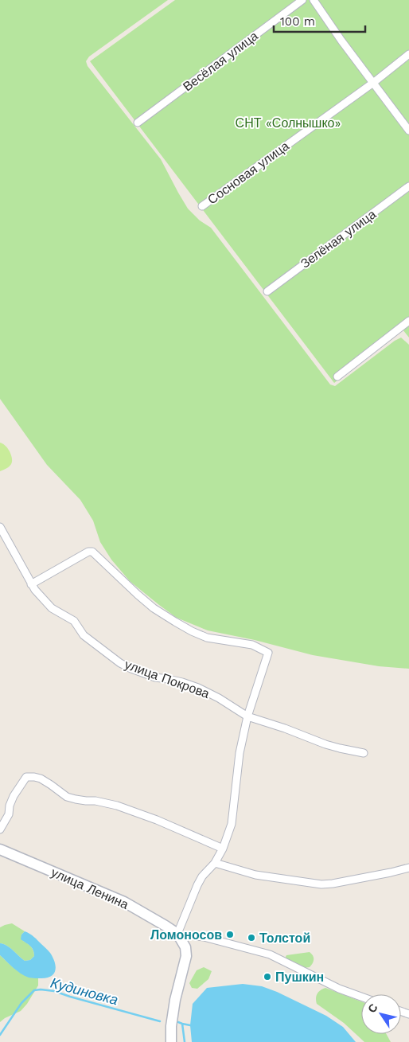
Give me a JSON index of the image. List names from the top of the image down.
{
  "streets": {
    "main road": ["улица Ленина"],
    "street": [
      "Весёлая улица",
      "Сосновая улица",
      "Зелёная улица",
      "улица Покрова"
    ]
  },
  "water": ["Кудиновка"],
  "parks": ["СНТ «Солнышко»"],
  "places": ["Ломоносов", "Толстой", "Пушкин"],
  "scale_bar": "100 m",
  "north": "top left"
}
